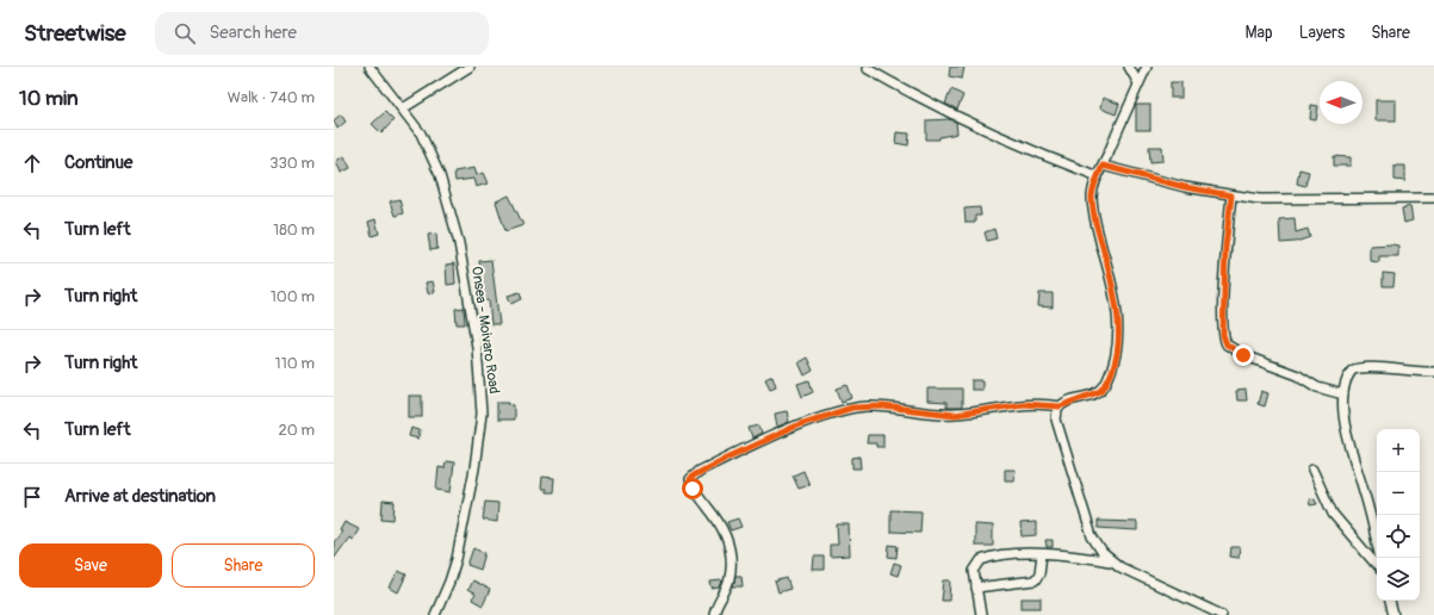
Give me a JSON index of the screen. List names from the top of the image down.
{
  "streets": {
    "street": ["Onsea - Moivaro Road"]
  },
  "north": "left",
  "page": {
    "header": "Streetwise",
    "search": "Search here",
    "nav": ["Map", "Layers", "Share"],
    "heading": ["10 min", "Walk · 740 m"],
    "list": [
      ["Continue", "330 m"],
      ["Turn left", "180 m"],
      ["Turn right", "100 m"],
      ["Turn right", "110 m"],
      ["Turn left", "20 m"],
      "Arrive at destination"
    ],
    "map_buttons": ["+", "−"],
    "buttons": ["Save", "Share"]
  }
}
